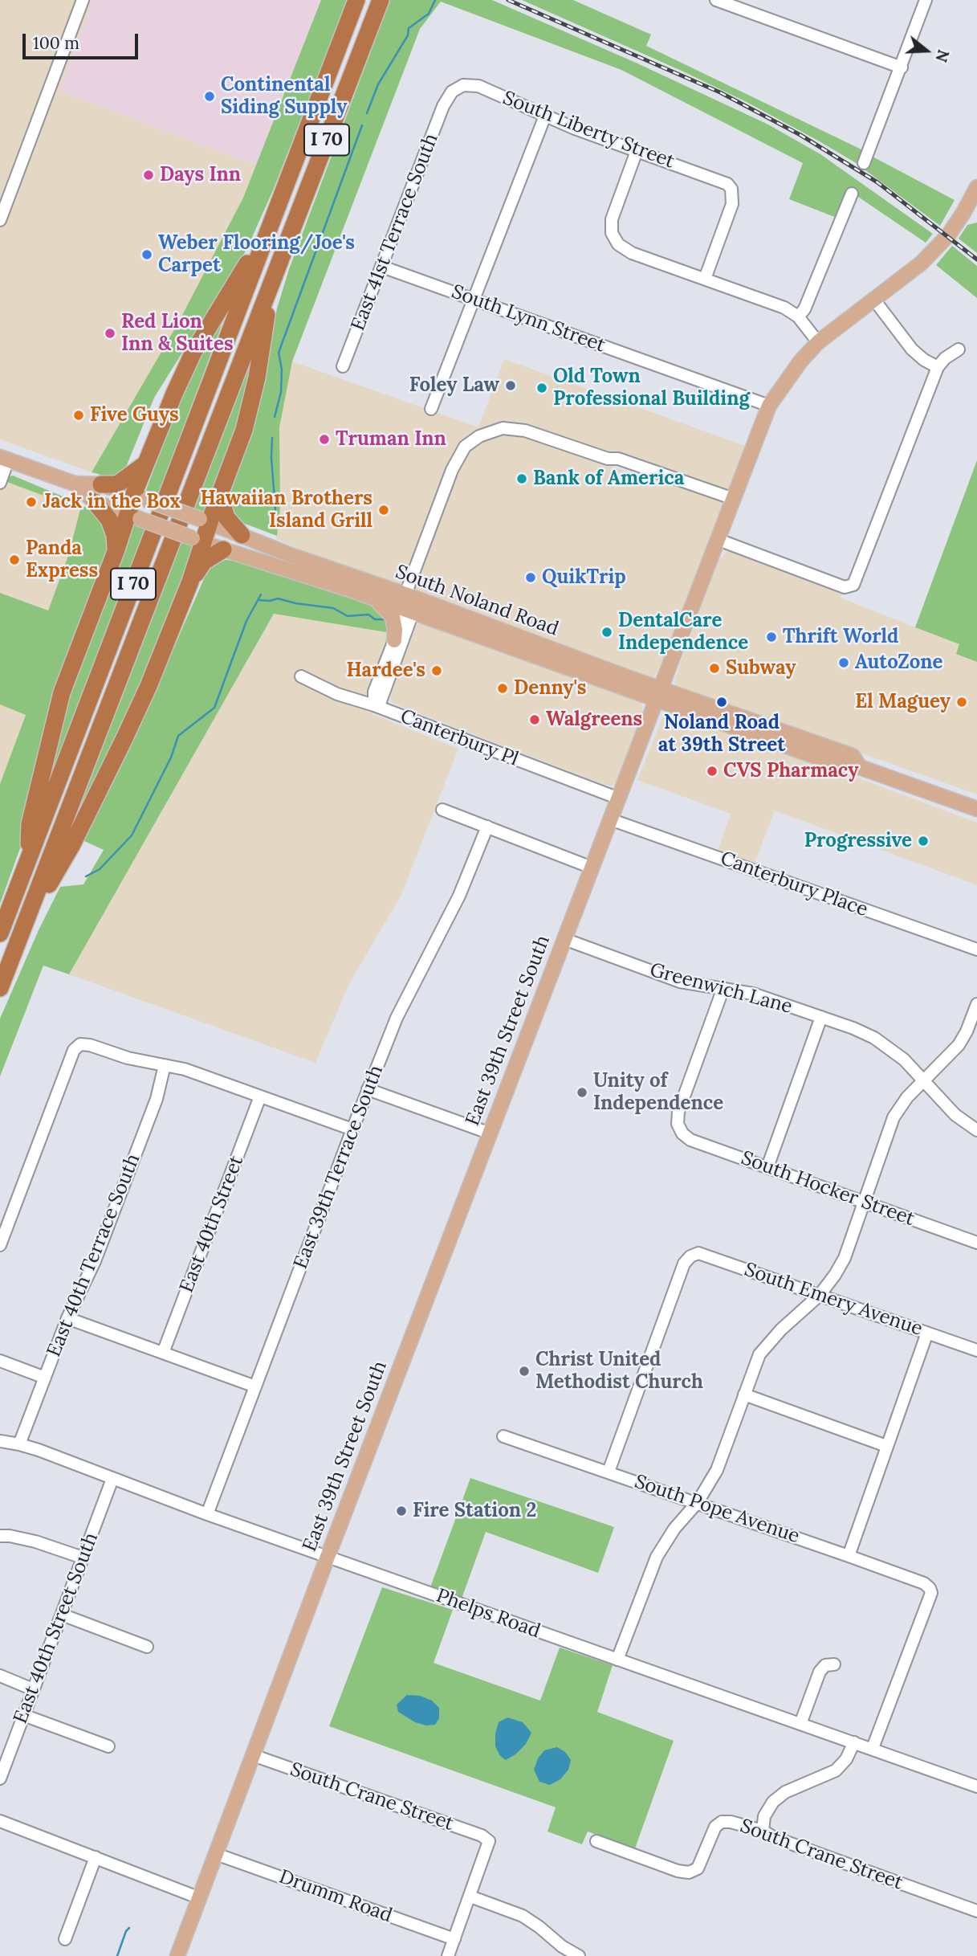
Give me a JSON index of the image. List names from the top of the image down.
{
  "streets": {
    "highway": ["I 70"],
    "main road": ["South Noland Road", "East 39th Street South"],
    "street": [
      "South Liberty Street",
      "East 41st Terrace South",
      "South Lynn Street",
      "Canterbury Pl",
      "Canterbury Place",
      "Greenwich Lane",
      "East 39th Terrace South",
      "South Hocker Street",
      "East 40th Street",
      "East 40th Terrace South",
      "South Emery Avenue",
      "South Pope Avenue",
      "Phelps Road",
      "East 40th Street South",
      "South Crane Street",
      "Drumm Road"
    ]
  },
  "crossings": [
    ["South Liberty Street", "East 41st Terrace South"],
    ["East 41st Terrace South", "South Lynn Street"],
    ["South Lynn Street", "East 39th Street South"],
    ["South Noland Road", "East 39th Street South"],
    ["Canterbury Pl", "East 39th Street South"],
    ["Canterbury Place", "East 39th Street South"],
    ["Greenwich Lane", "East 39th Street South"],
    ["Greenwich Lane", "South Hocker Street"],
    ["East 39th Street South", "Phelps Road"],
    ["East 39th Street South", "South Crane Street"],
    ["East 39th Street South", "Drumm Road"],
    ["East 39th Terrace South", "Phelps Road"],
    ["East 40th Terrace South", "Phelps Road"],
    ["South Emery Avenue", "South Pope Avenue"],
    ["South Pope Avenue", "Phelps Road"],
    ["Phelps Road", "East 40th Street South"]
  ],
  "places": [
    "Continental Siding Supply",
    "Days Inn",
    "Weber Flooring/Joe's Carpet",
    "Red Lion Inn & Suites",
    "Foley Law",
    "Old Town Professional Building",
    "Five Guys",
    "Truman Inn",
    "Bank of America",
    "Jack in the Box",
    "Hawaiian Brothers Island Grill",
    "Panda Express",
    "QuikTrip",
    "DentalCare Independence",
    "Thrift World",
    "AutoZone",
    "Subway",
    "Hardee's",
    "Denny's",
    "Noland Road at 39th Street",
    "El Maguey",
    "Walgreens",
    "CVS Pharmacy",
    "Progressive",
    "Unity of Independence",
    "Christ United Methodist Church",
    "Fire Station 2"
  ],
  "scale_bar": "100 m",
  "north": "right"
}
